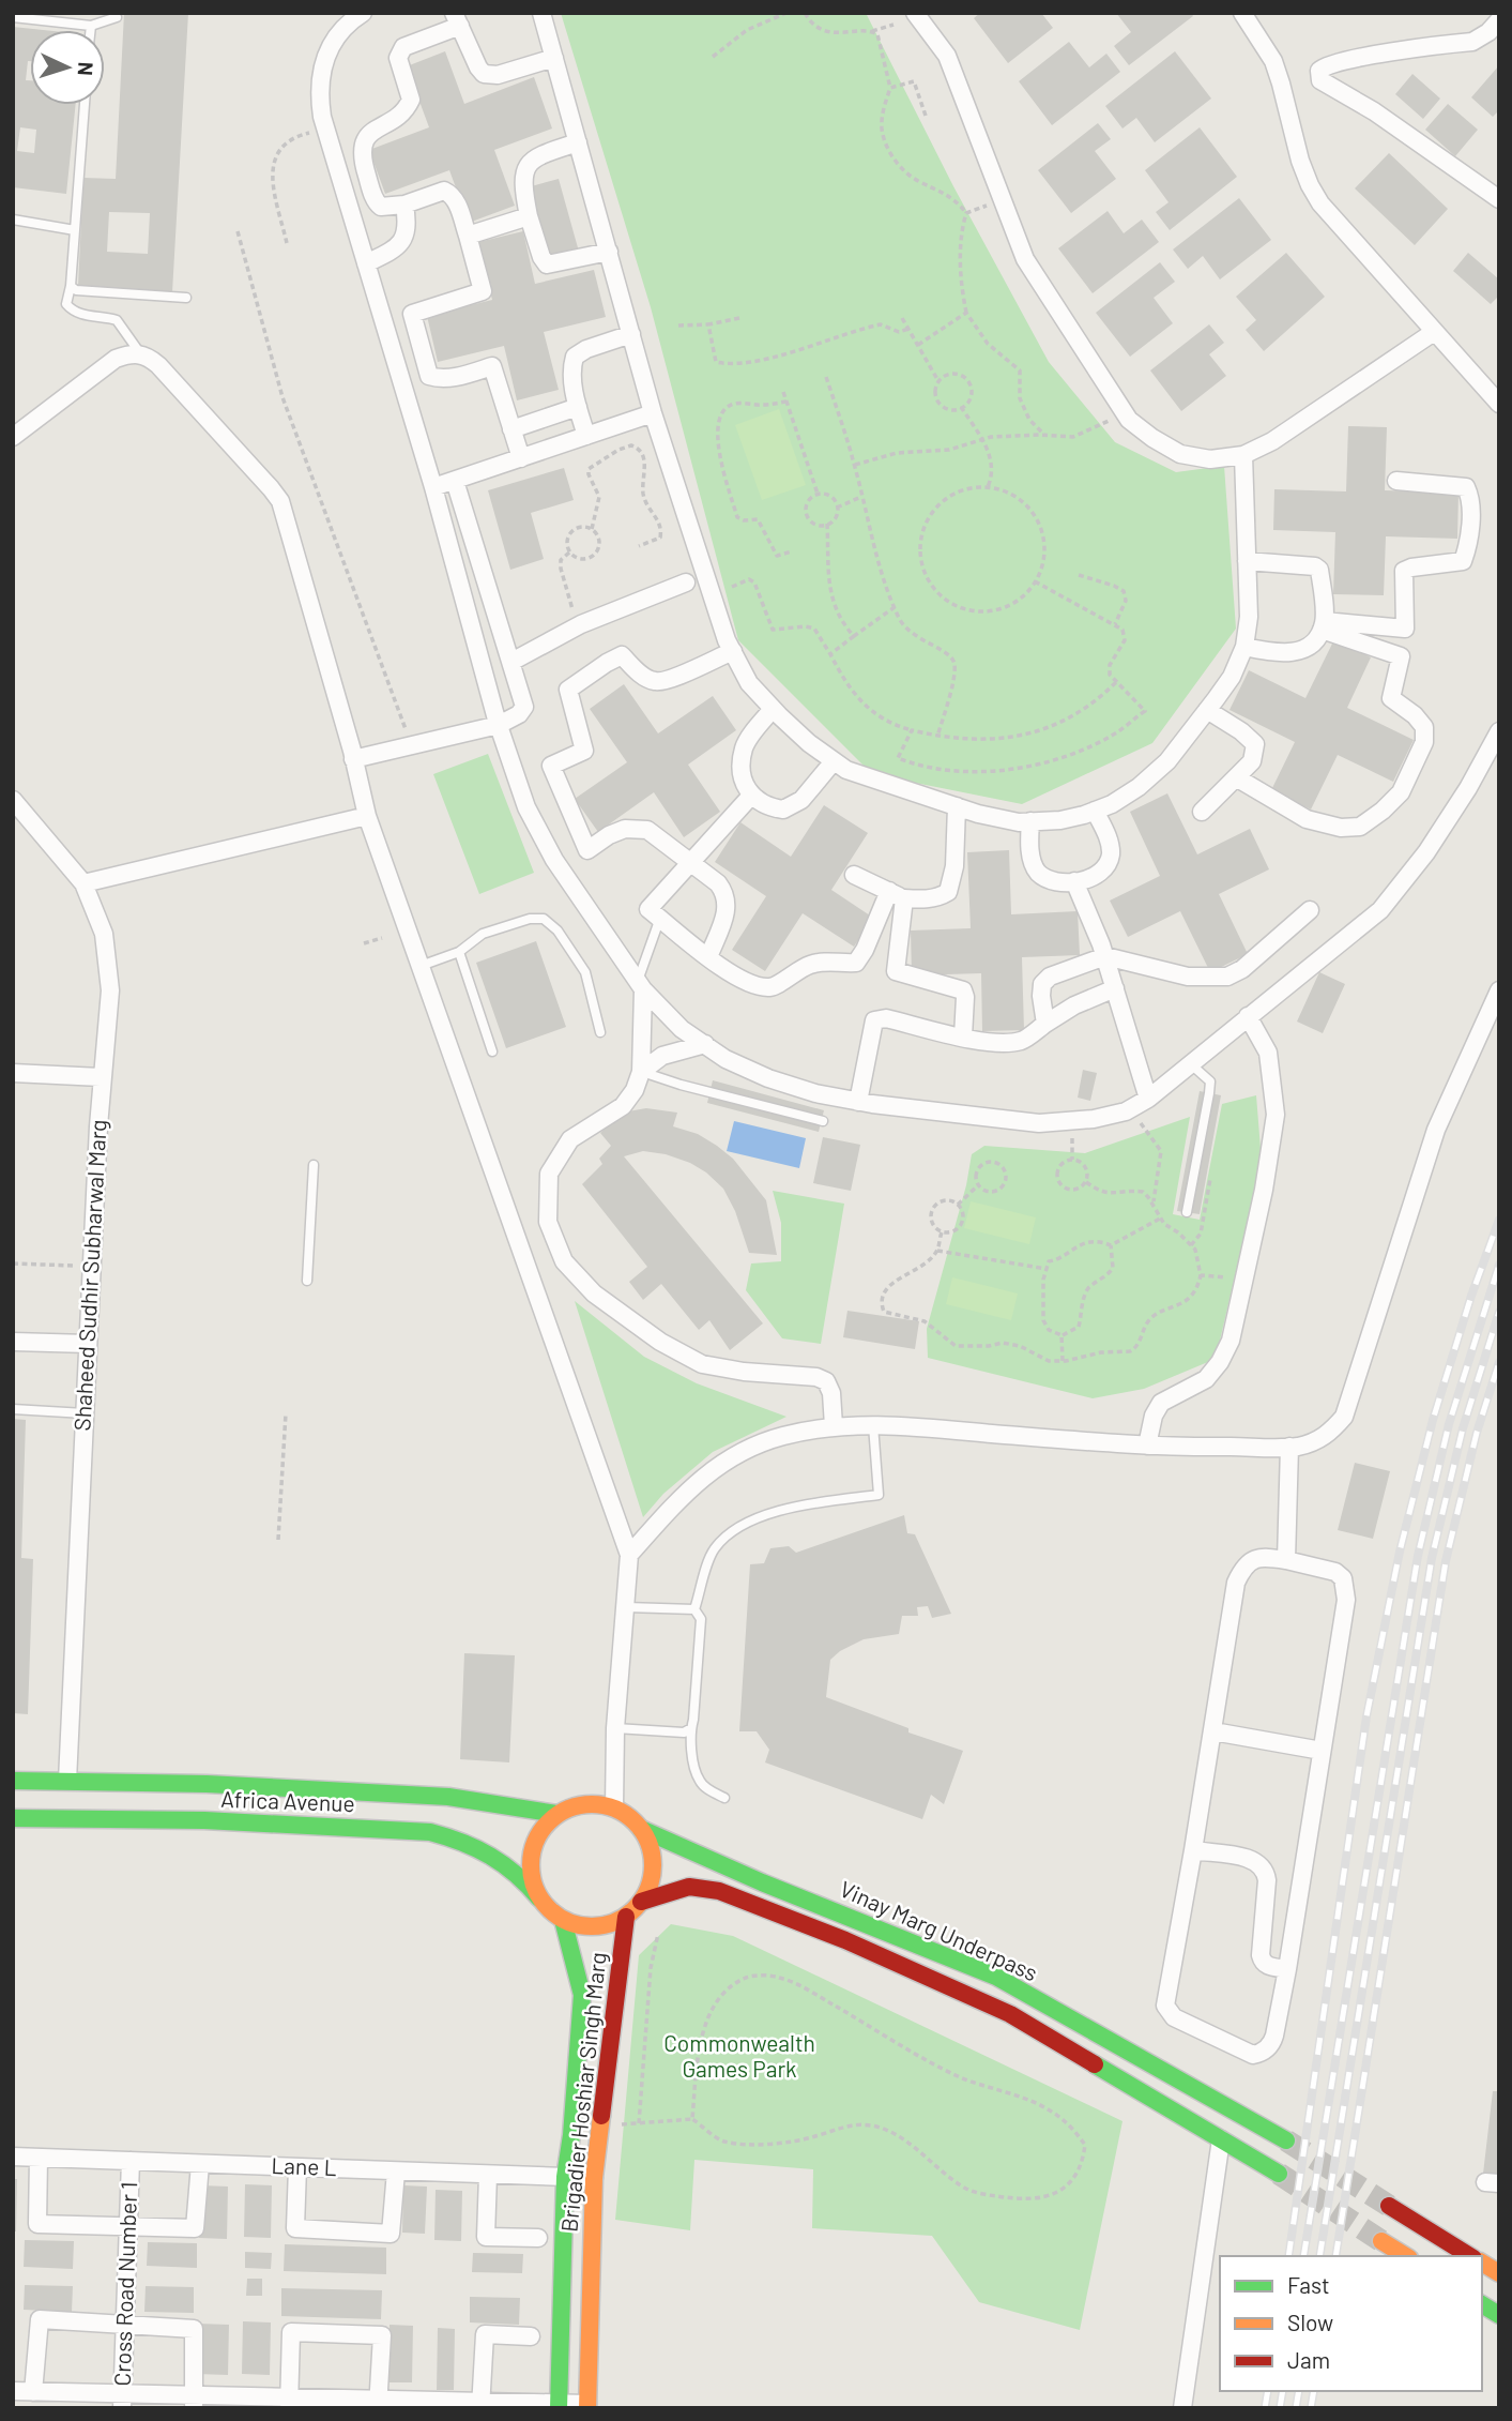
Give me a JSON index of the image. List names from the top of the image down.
{
  "streets": {
    "main road": ["Africa Avenue", "Vinay Marg Underpass", "Brigadier Hoshiar Singh Marg"],
    "street": ["Shaheed Sudhir Subharwal Marg", "Lane L", "Cross Road Number 1"]
  },
  "crossings": [
    ["Shaheed Sudhir Subharwal Marg", "Africa Avenue"],
    ["Africa Avenue", "Vinay Marg Underpass"],
    ["Africa Avenue", "Brigadier Hoshiar Singh Marg"],
    ["Vinay Marg Underpass", "Brigadier Hoshiar Singh Marg"],
    ["Brigadier Hoshiar Singh Marg", "Lane L"],
    ["Lane L", "Cross Road Number 1"]
  ],
  "parks": ["Commonwealth Games Park"],
  "legend": ["Fast", "Slow", "Jam"],
  "north": "right"
}
